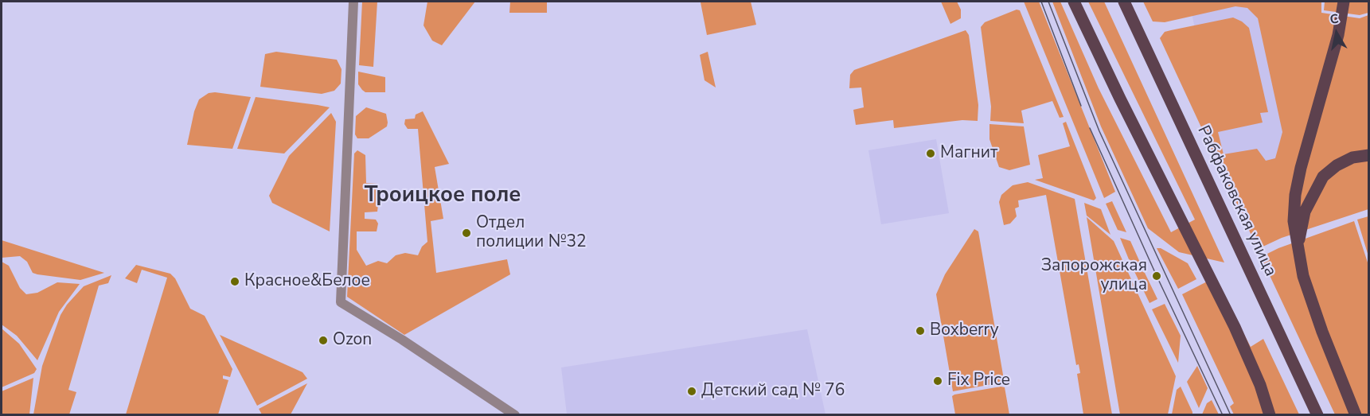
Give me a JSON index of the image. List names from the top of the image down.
{
  "streets": {
    "main road": ["Рабфаковская улица"]
  },
  "districts": ["Троицкое поле"],
  "places": [
    "Магнит",
    "Отдел полиции №32",
    "Запорожская улица",
    "Красное&Белое",
    "Boxberry",
    "Ozon",
    "Fix Price",
    "Детский сад № 76"
  ],
  "north": "top"
}
